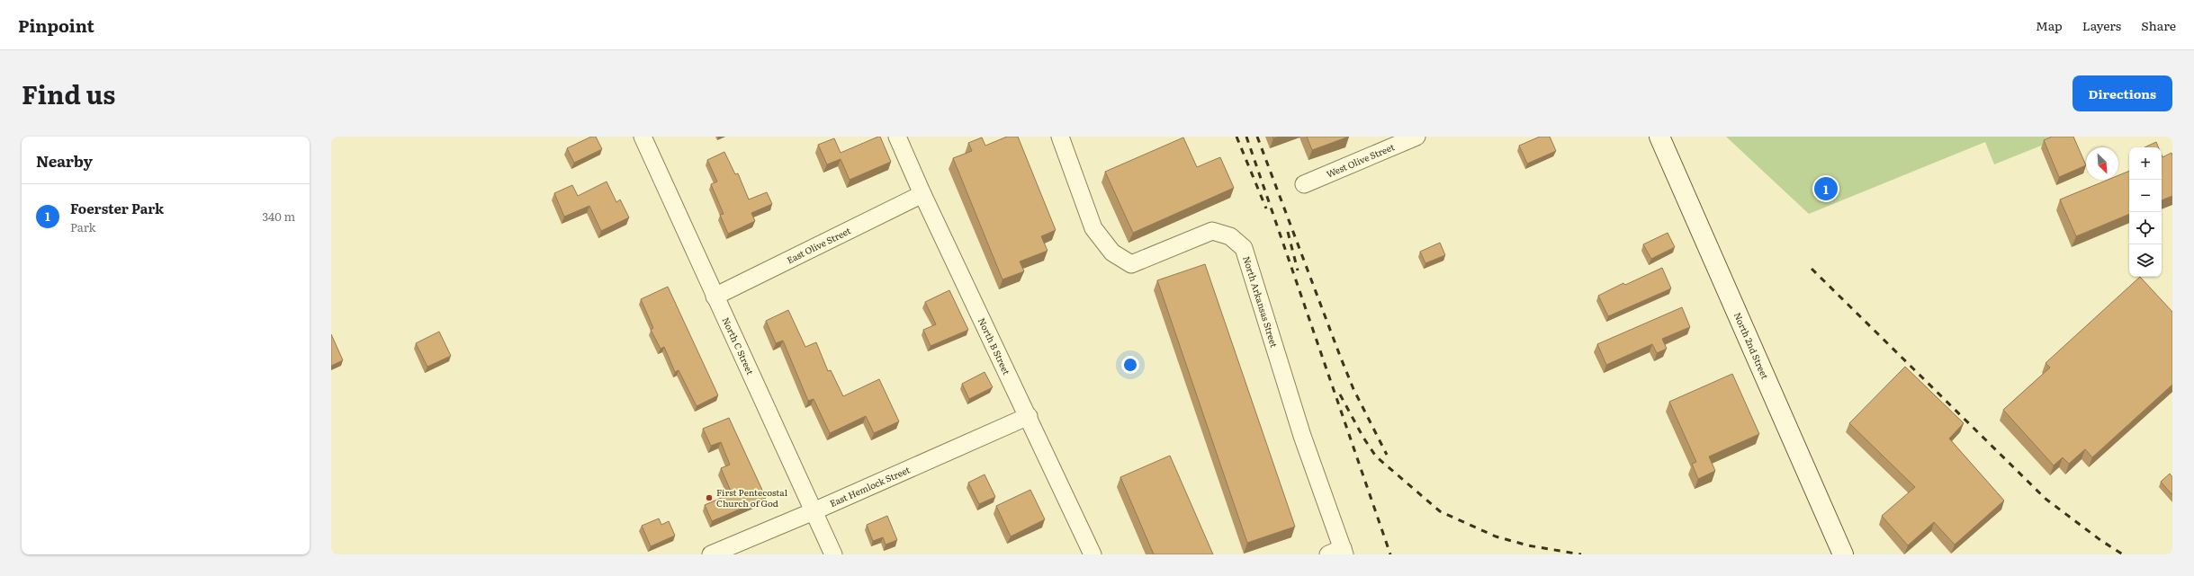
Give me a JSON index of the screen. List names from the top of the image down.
{
  "streets": {
    "main road": ["North 2nd Street"],
    "street": [
      "West Olive Street",
      "East Olive Street",
      "North Arkansas Street",
      "North C Street",
      "North B Street",
      "East Hemlock Street"
    ]
  },
  "crossings": [
    ["East Olive Street", "North C Street"],
    ["East Olive Street", "North B Street"],
    ["North C Street", "East Hemlock Street"],
    ["North B Street", "East Hemlock Street"]
  ],
  "places": ["First Pentecostal Church of God"],
  "north": "bottom right",
  "page": {
    "header": "Pinpoint",
    "nav": ["Map", "Layers", "Share"],
    "title": "Find us",
    "buttons": "Directions",
    "heading": "Nearby",
    "map_buttons": ["+", "−"],
    "pins": "1",
    "list": [
      {
        "mark": "1",
        "name": "Foerster Park",
        "note": "Park",
        "value": "340 m"
      }
    ]
  }
}
